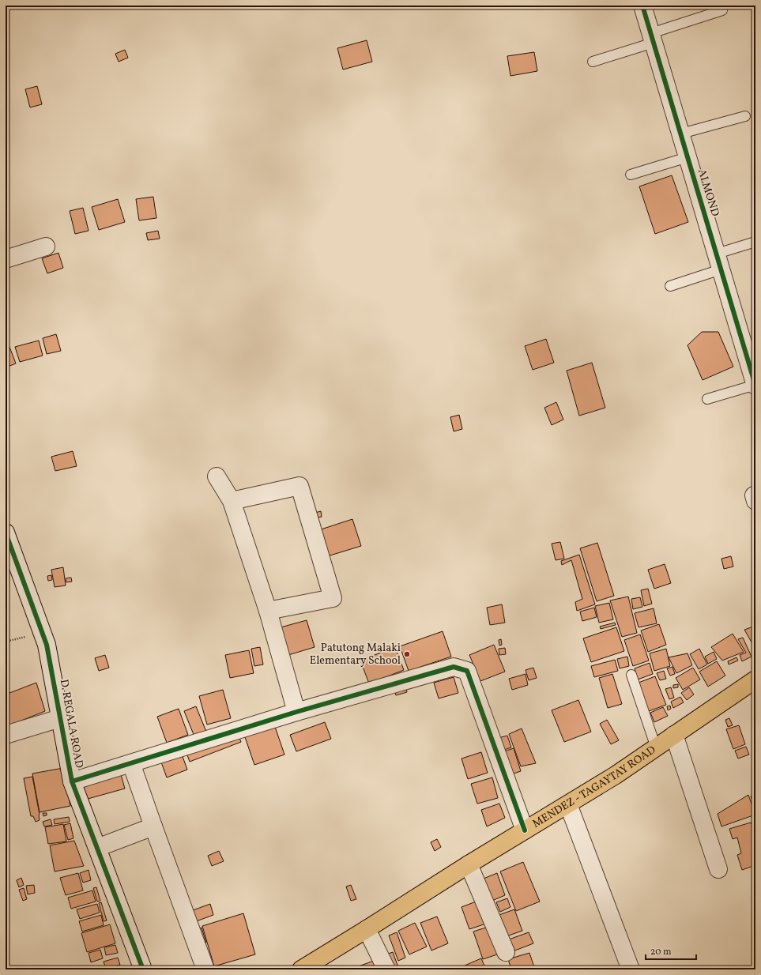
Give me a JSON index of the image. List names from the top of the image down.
{
  "streets": {
    "main road": ["MENDEZ - TAGAYTAY ROAD"],
    "street": ["ALMOND", "D. REGALA ROAD"]
  },
  "places": ["Patutong Malaki Elementary School"],
  "scale_bar": "20 m"
}
